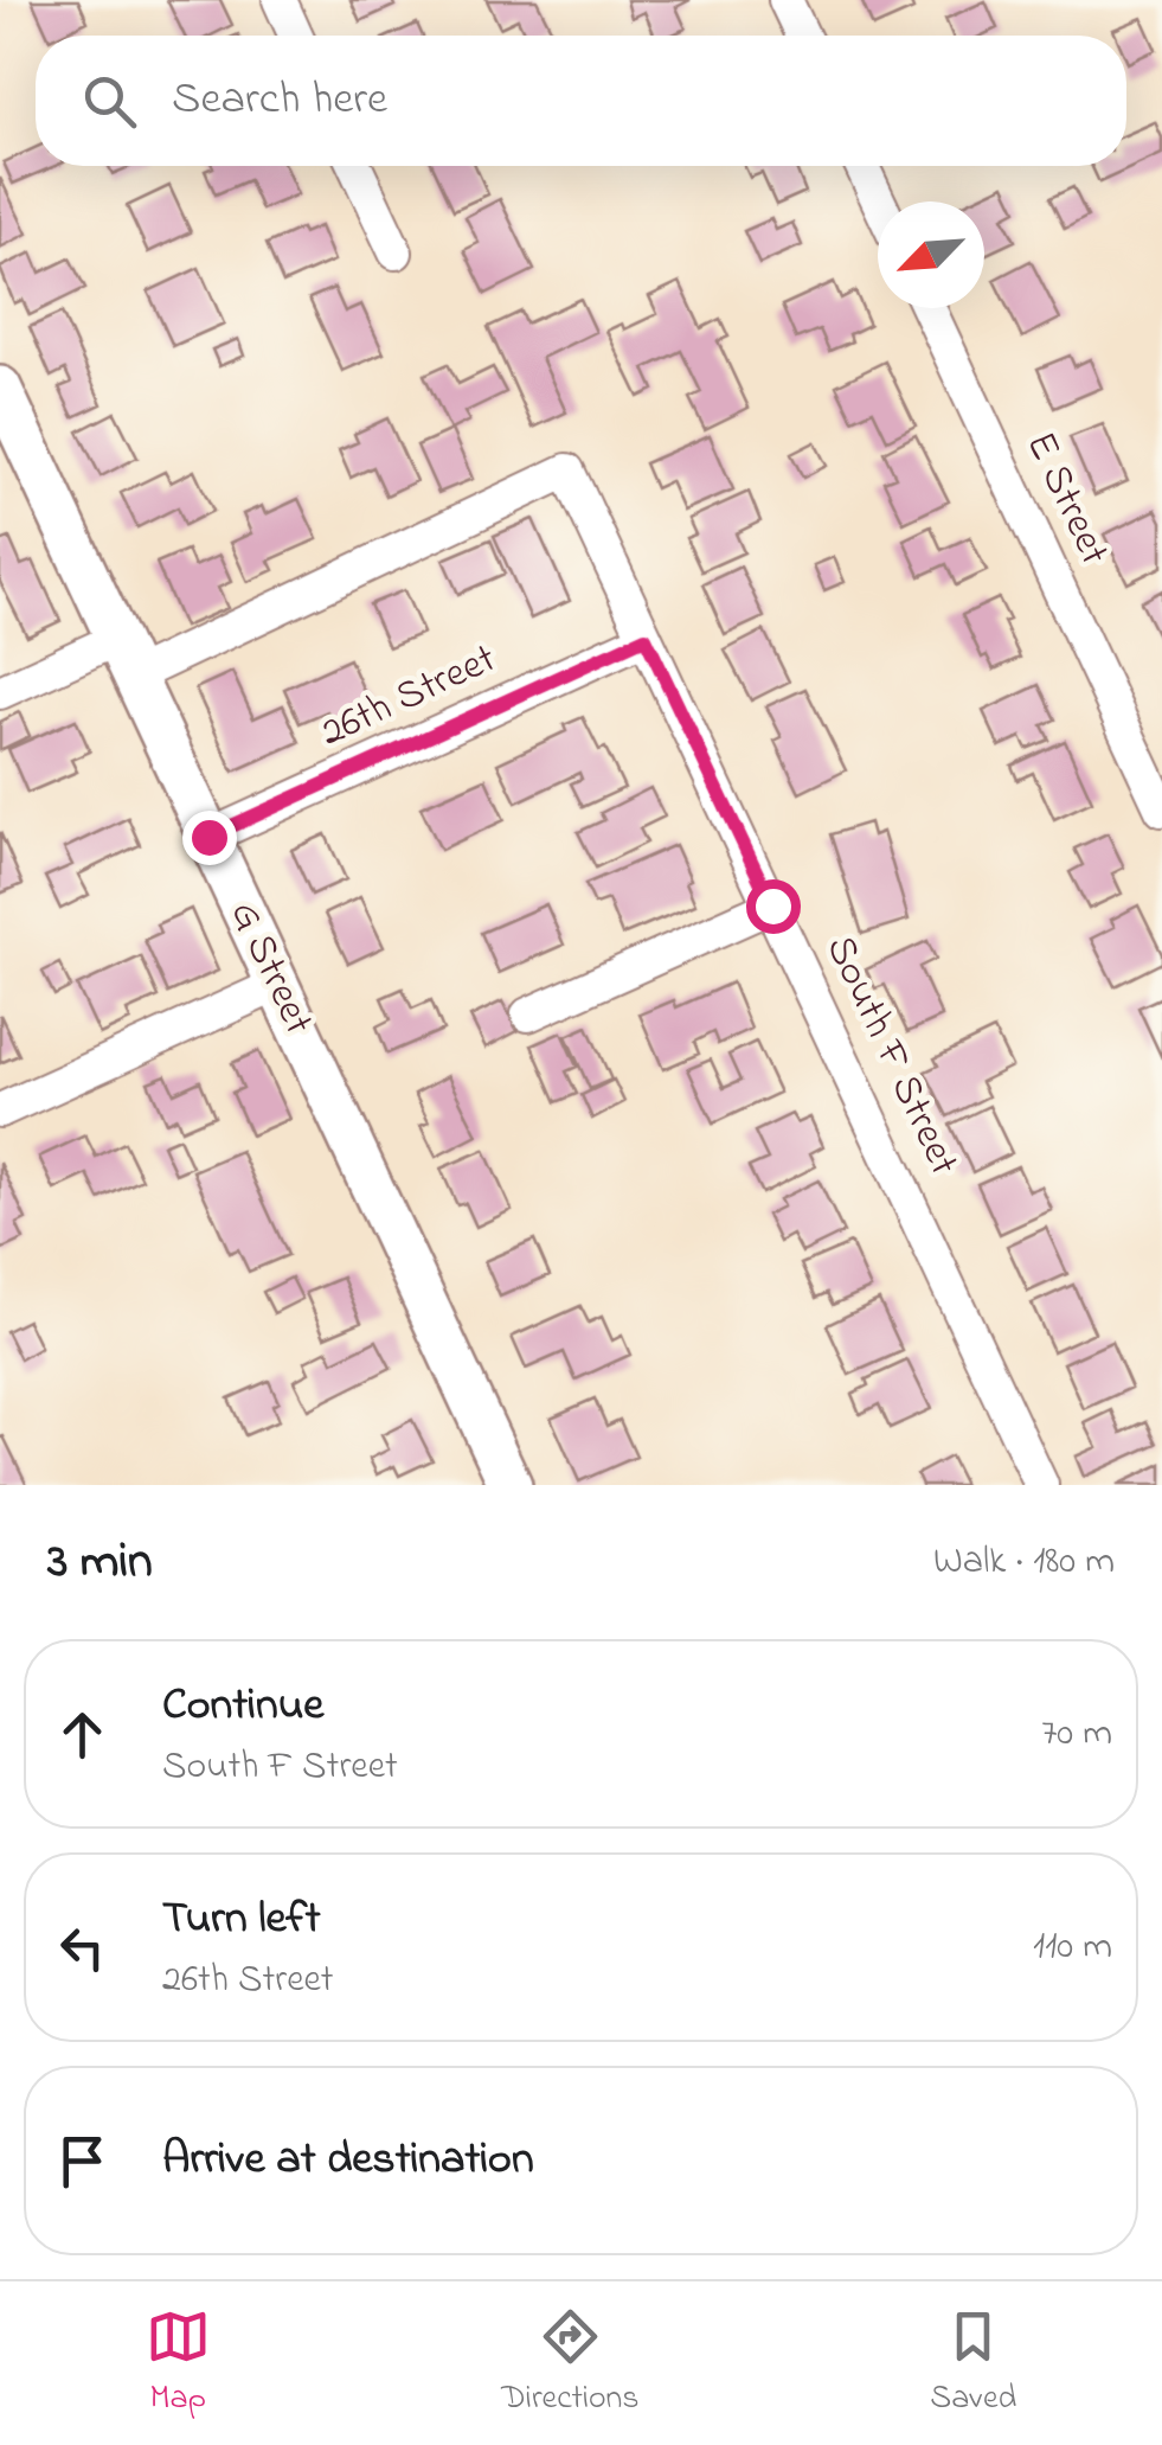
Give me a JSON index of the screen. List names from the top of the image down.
{
  "streets": {
    "street": [
      "E Street",
      "26th Street",
      "G Street",
      "South F Street"
    ]
  },
  "crossings": [
    ["26th Street", "G Street"],
    ["26th Street", "South F Street"],
    ["G Street", "South F Street"]
  ],
  "north": "bottom left",
  "page": {
    "search": "Search here",
    "heading": ["3 min", "Walk · 180 m"],
    "list": [
      ["Continue", "South F Street", "70 m"],
      ["Turn left", "26th Street", "110 m"],
      "Arrive at destination"
    ],
    "nav": ["Map", "Directions", "Saved"]
  }
}
